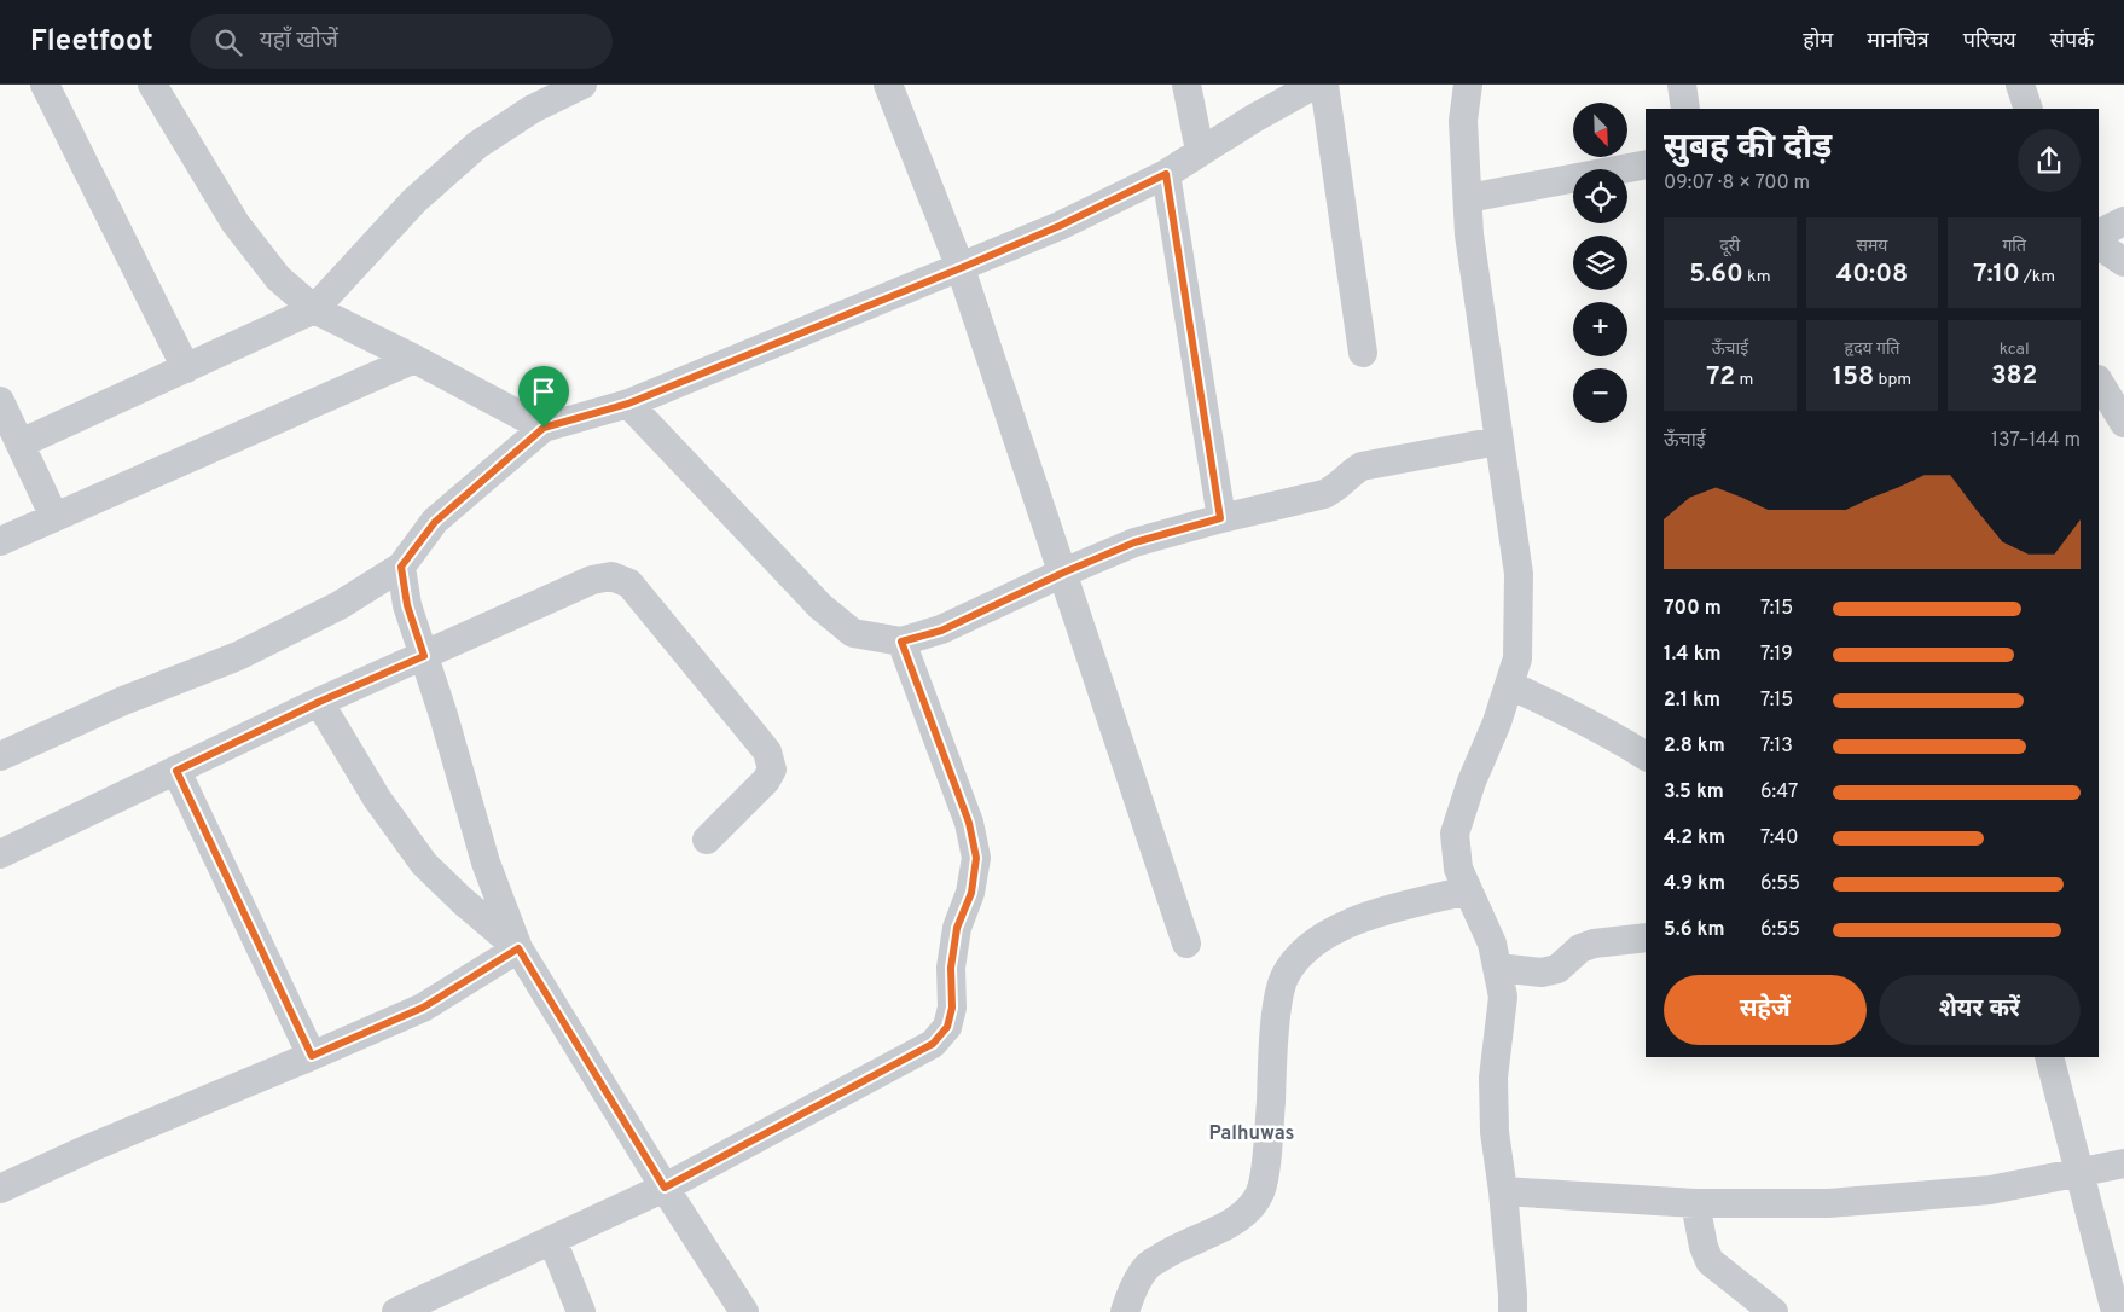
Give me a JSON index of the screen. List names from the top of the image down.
{
  "districts": ["Palhuwas"],
  "north": "bottom right",
  "page": {
    "header": "Fleetfoot",
    "search": "यहाँ खोजें",
    "nav": [
      "होम",
      "मानचित्र",
      "परिचय",
      "संपर्क"
    ],
    "map_buttons": ["+", "−"],
    "heading": ["सुबह की दौड़", "09:07 · 8 × 700 m"],
    "stats": [
      ["दूरी", "5.60 km"],
      ["समय", "40:08"],
      ["गति", "7:10 /km"],
      ["ऊँचाई", "72 m"],
      ["हृदय गति", "158 bpm"],
      ["kcal", "382"]
    ],
    "chart": ["ऊँचाई", "137–144 m"],
    "list": [
      {
        "name": "700 m",
        "note": "7:15"
      },
      {
        "name": "1.4 km",
        "note": "7:19"
      },
      {
        "name": "2.1 km",
        "note": "7:15"
      },
      {
        "name": "2.8 km",
        "note": "7:13"
      },
      {
        "name": "3.5 km",
        "note": "6:47"
      },
      {
        "name": "4.2 km",
        "note": "7:40"
      },
      {
        "name": "4.9 km",
        "note": "6:55"
      },
      {
        "name": "5.6 km",
        "note": "6:55"
      }
    ],
    "buttons": ["सहेजें", "शेयर करें"]
  }
}
